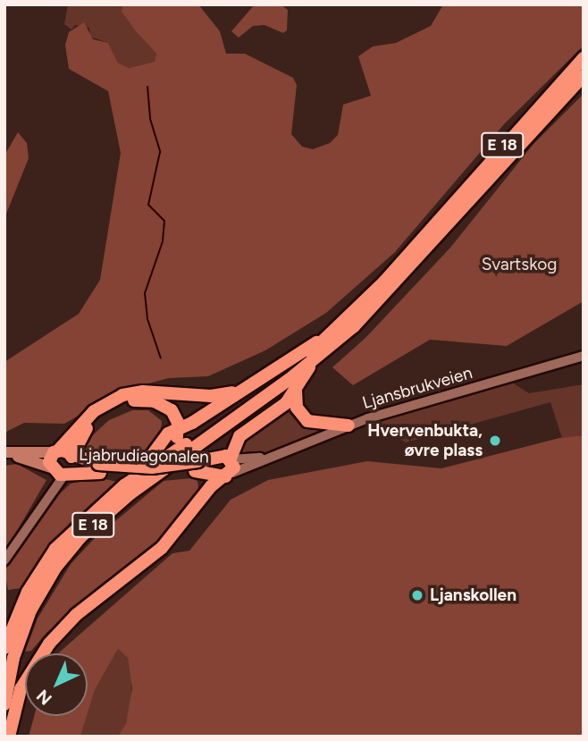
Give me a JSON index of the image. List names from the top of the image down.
{
  "streets": {
    "highway": ["E 18", "Ljabrudiagonalen"],
    "main road": ["Ljansbrukveien"]
  },
  "crossings": [
    ["E 18", "Ljansbrukveien"],
    ["E 18", "Ljabrudiagonalen"],
    ["Ljansbrukveien", "Ljabrudiagonalen"]
  ],
  "parks": ["Svartskog"],
  "places": ["Hvervenbukta, øvre plass", "Ljanskollen"],
  "north": "bottom left"
}
